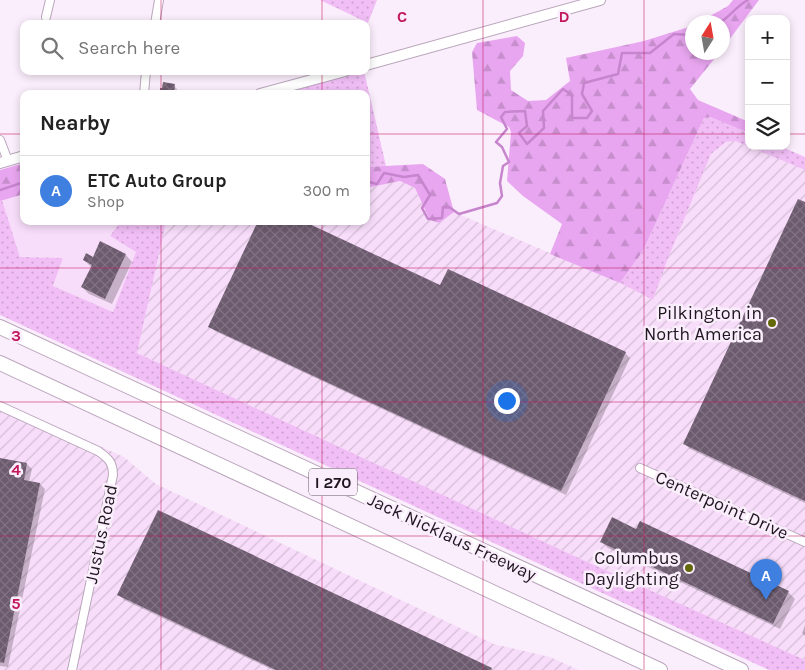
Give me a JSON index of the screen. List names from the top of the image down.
{
  "streets": {
    "highway": ["I 270", "Jack Nicklaus Freeway"],
    "street": ["Centerpoint Drive", "Justus Road"]
  },
  "places": ["Pilkington in North America", "Columbus Daylighting"],
  "north": "top",
  "page": {
    "map_buttons": ["+", "−"],
    "search": "Search here",
    "heading": "Nearby",
    "list": [
      {
        "mark": "A",
        "name": "ETC Auto Group",
        "note": "Shop",
        "value": "300 m"
      }
    ],
    "pins": "A"
  },
  "grid": {
    "columns": ["C", "D"],
    "rows": ["3", "4", "5"]
  }
}
